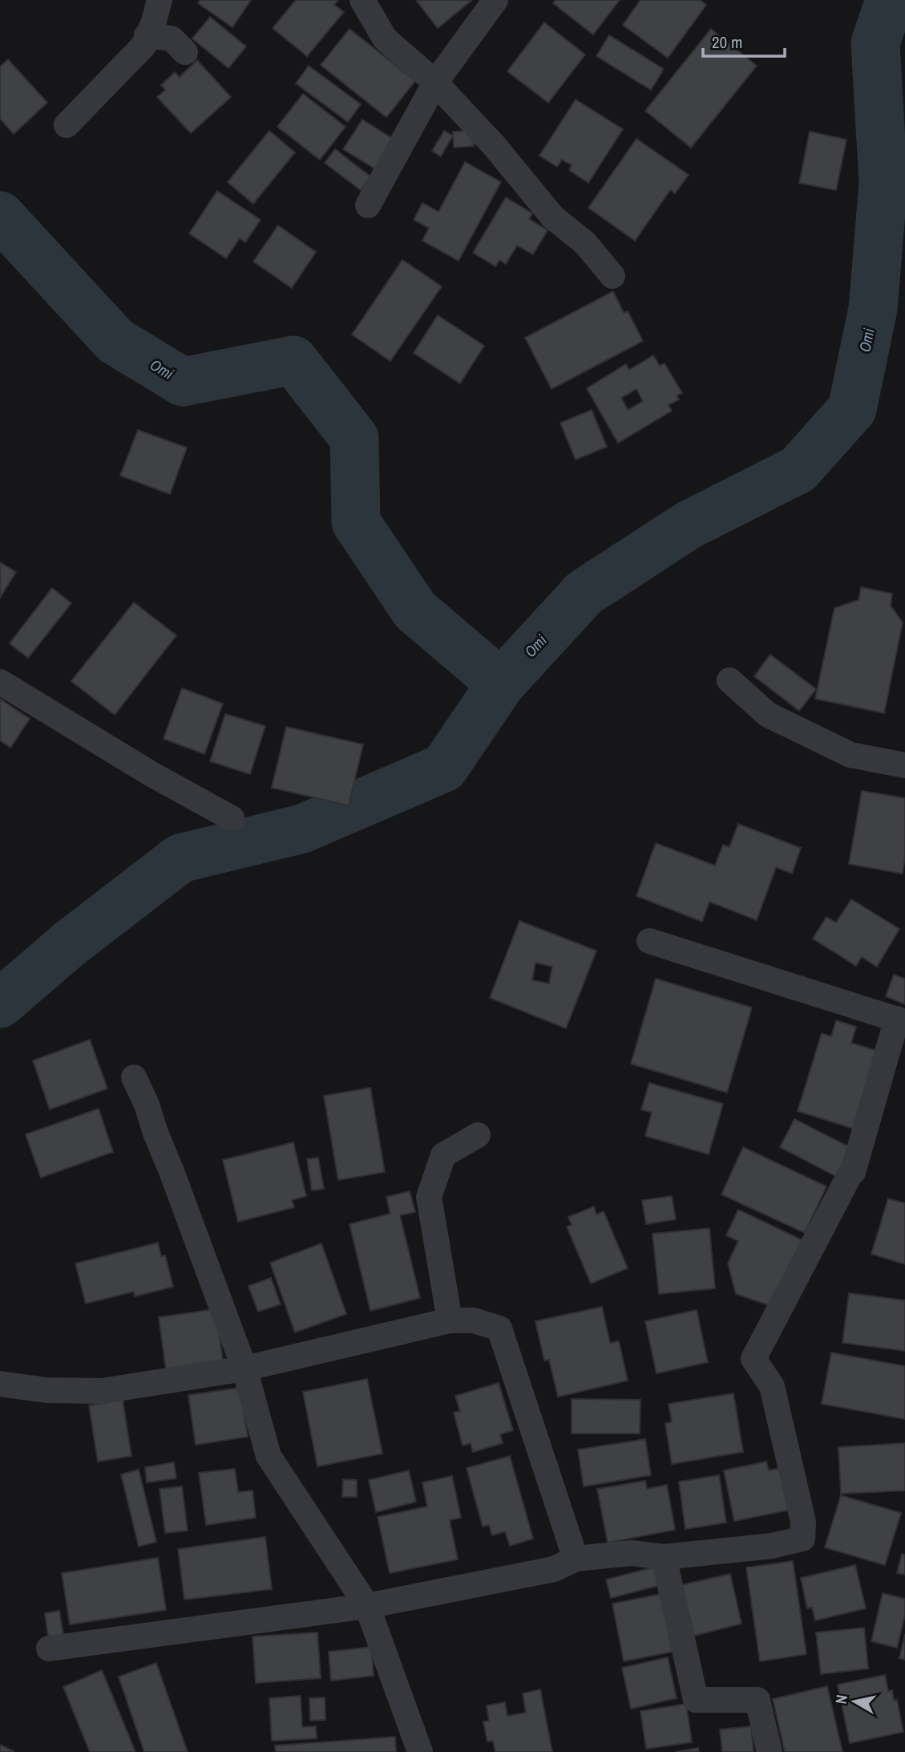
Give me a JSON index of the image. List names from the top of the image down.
{
  "water": ["Omi"],
  "scale_bar": "20 m",
  "north": "left"
}
